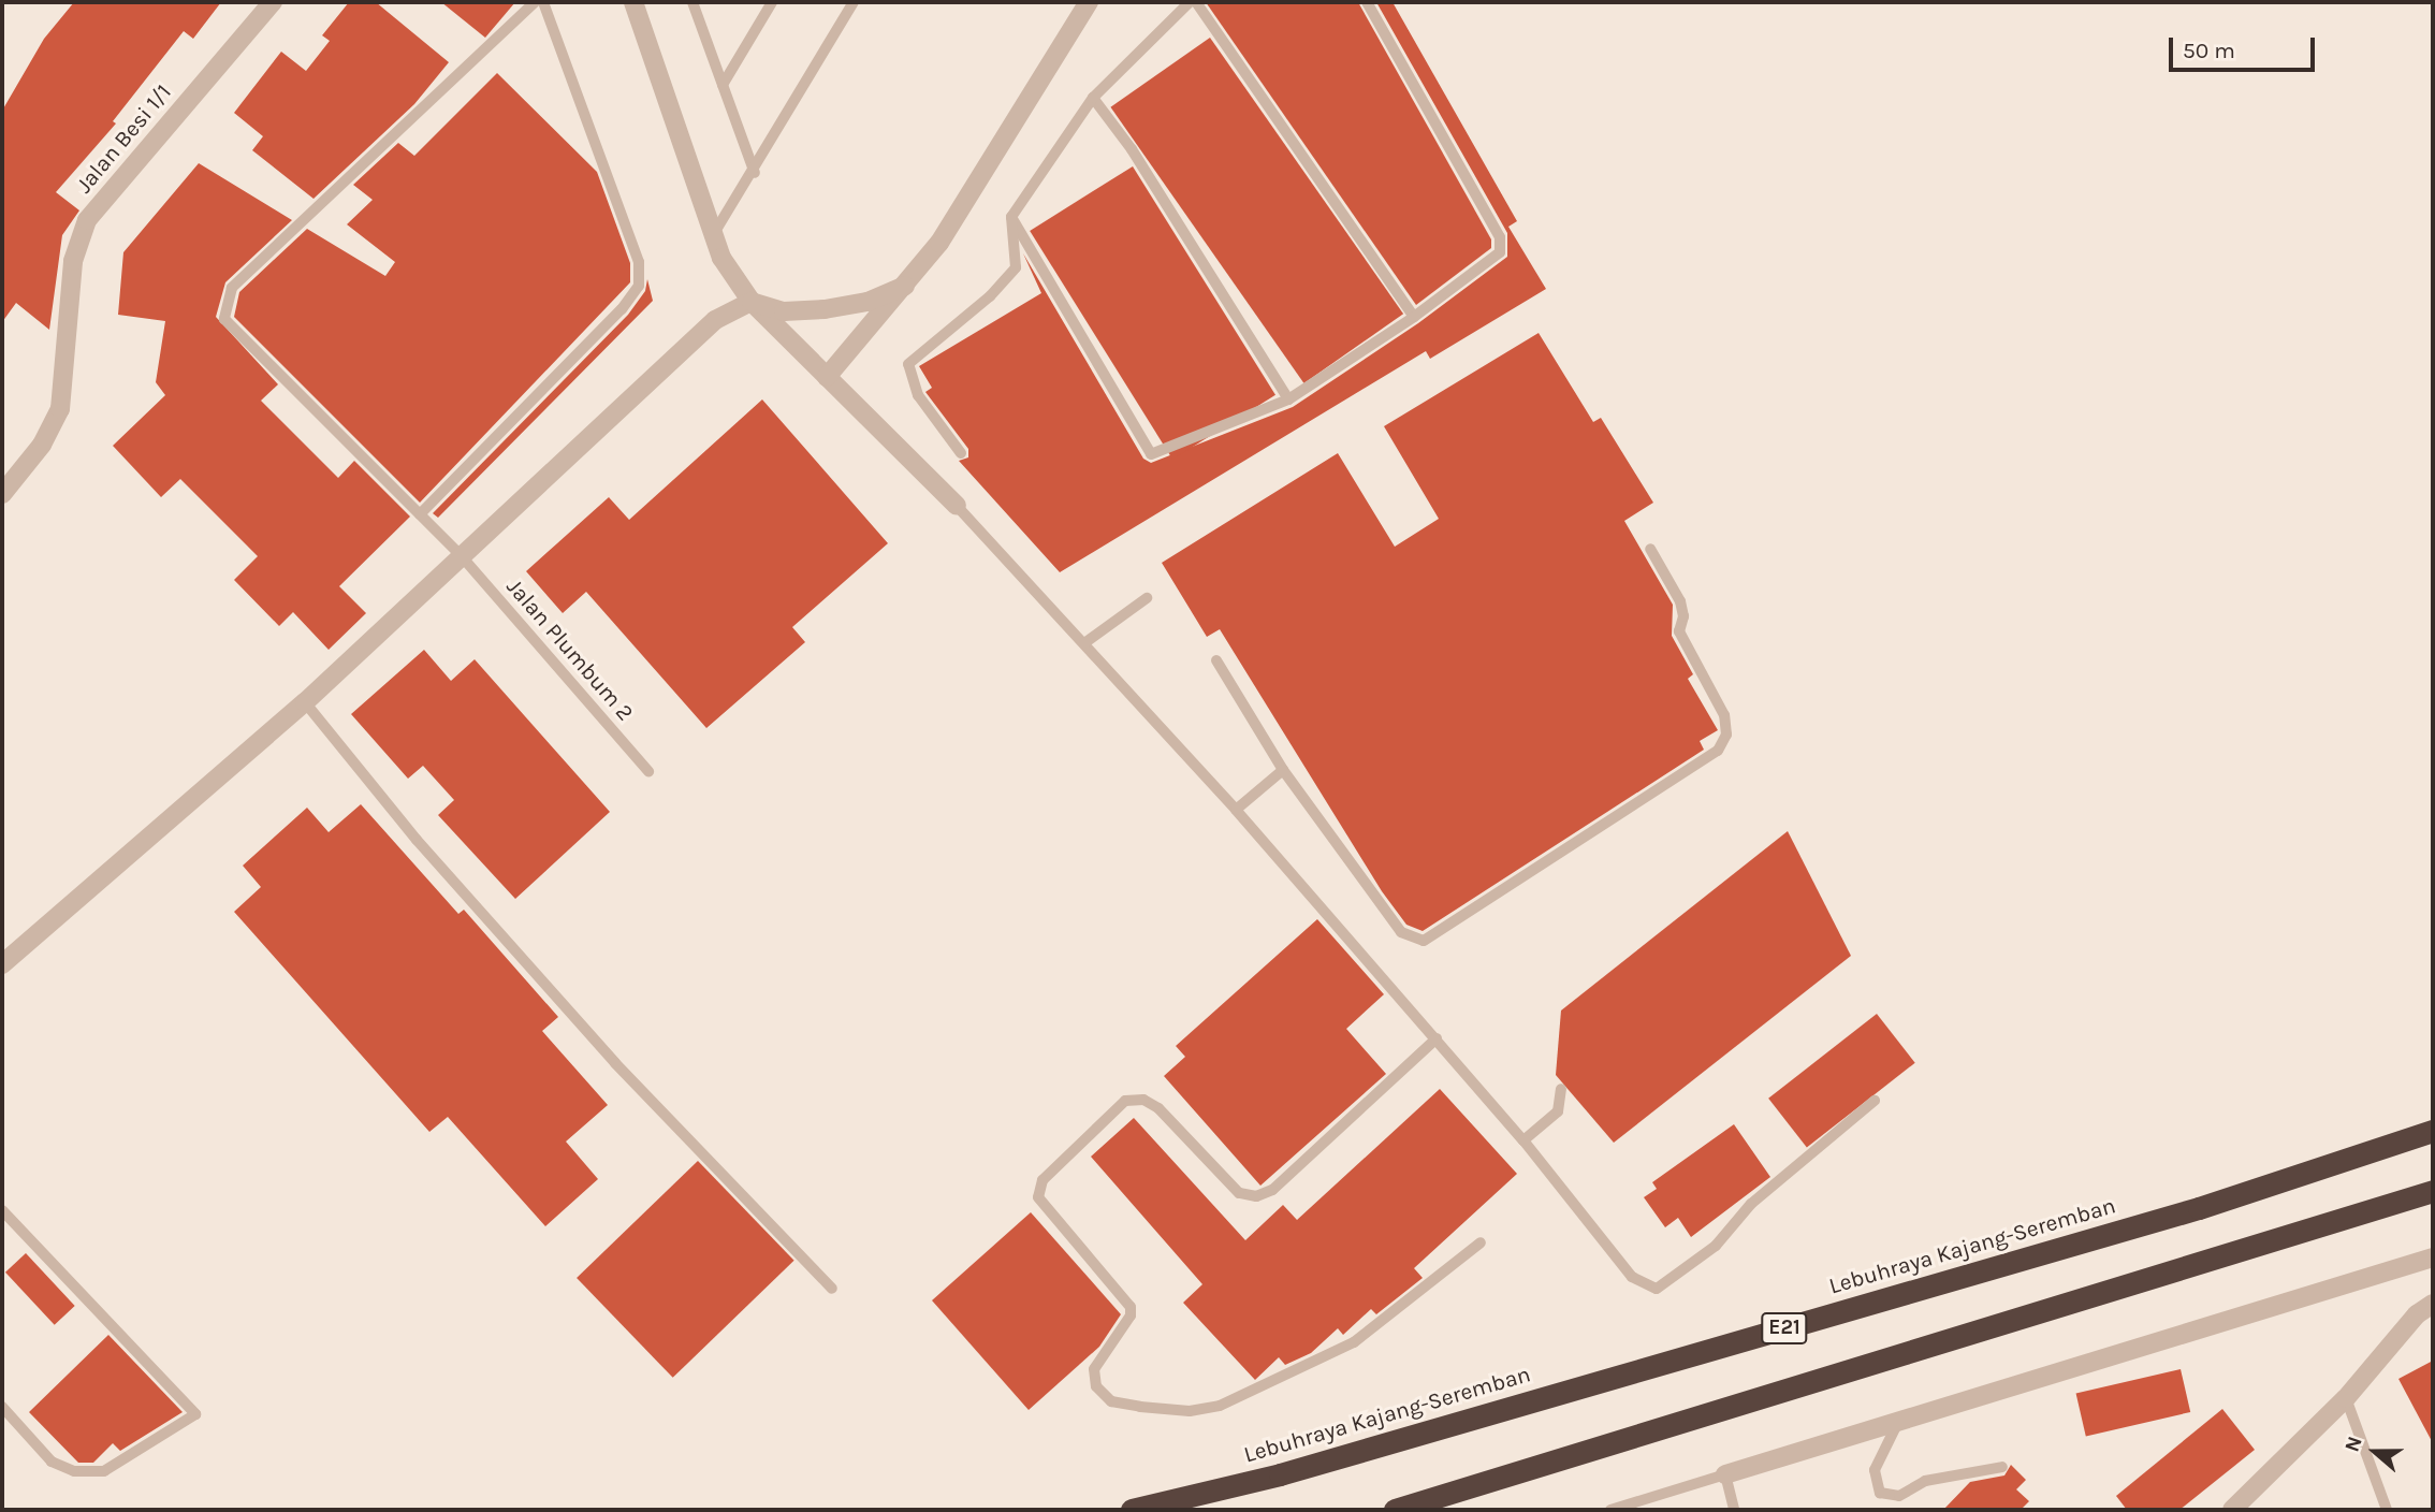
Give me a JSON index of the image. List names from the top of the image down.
{
  "streets": {
    "highway": ["Lebuhraya Kajang-Seremban", "E21"],
    "street": ["Jalan Besi 1/1"],
    "lane": ["Jalan Plumbum 2"]
  },
  "scale_bar": "50 m",
  "north": "left"
}
